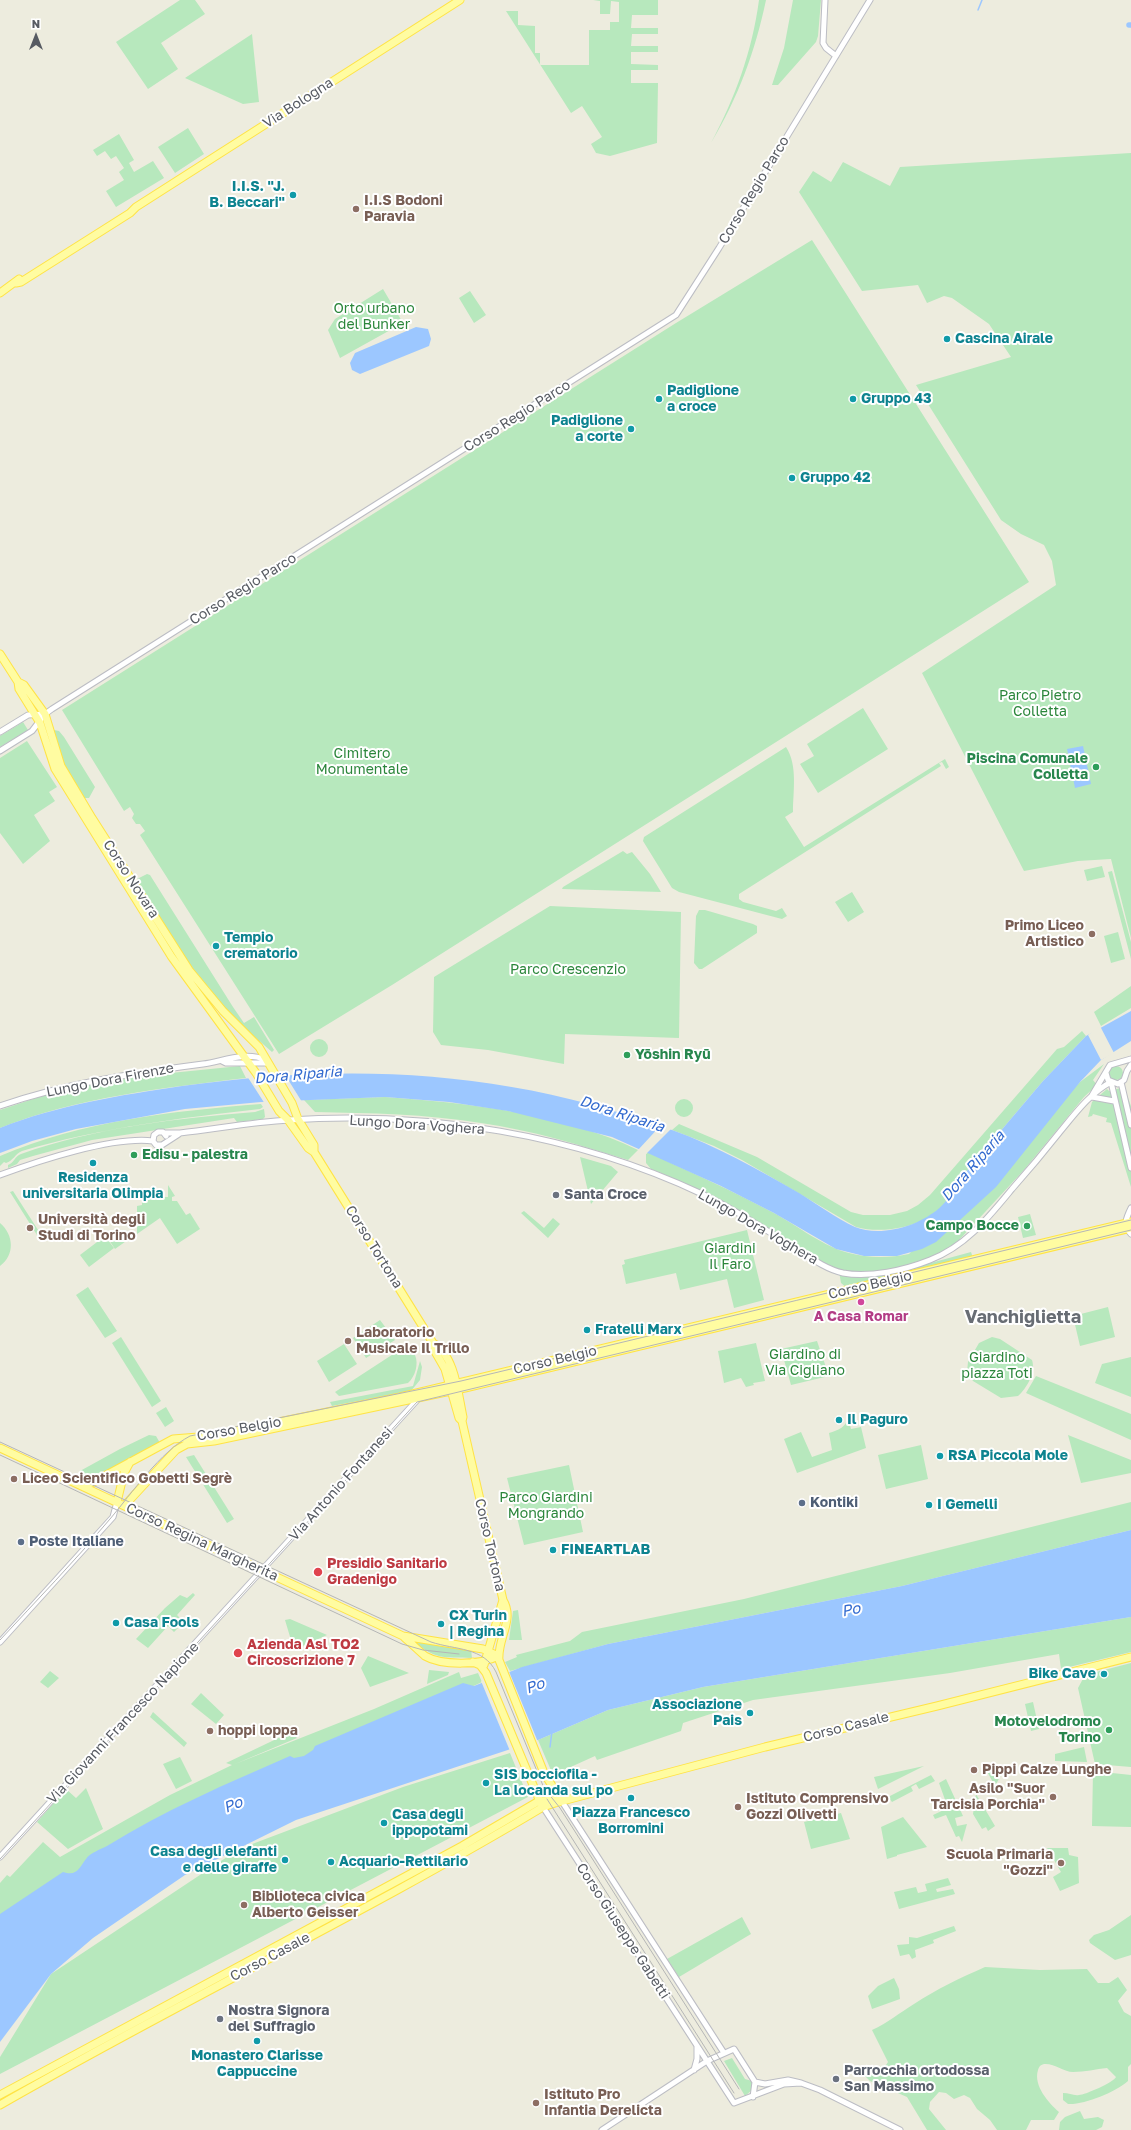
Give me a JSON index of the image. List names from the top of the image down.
{
  "streets": {
    "main road": [
      "Via Bologna",
      "Corso Novara",
      "Corso Tortona",
      "Corso Belgio",
      "Corso Regina Margherita",
      "Corso Casale"
    ],
    "street": [
      "Corso Regio Parco",
      "Lungo Dora Firenze",
      "Lungo Dora Voghera",
      "Via Antonio Fontanesi",
      "Via Giovanni Francesco Napione",
      "Corso Giuseppe Gabetti"
    ]
  },
  "crossings": [
    ["Corso Regio Parco", "Corso Novara"],
    ["Corso Novara", "Lungo Dora Firenze"],
    ["Corso Novara", "Corso Tortona"],
    ["Lungo Dora Firenze", "Corso Tortona"],
    ["Lungo Dora Voghera", "Corso Tortona"],
    ["Corso Tortona", "Corso Belgio"],
    ["Corso Tortona", "Corso Regina Margherita"],
    ["Corso Tortona", "Corso Casale"],
    ["Corso Tortona", "Corso Giuseppe Gabetti"],
    ["Corso Belgio", "Via Antonio Fontanesi"],
    ["Corso Belgio", "Corso Regina Margherita"],
    ["Via Antonio Fontanesi", "Corso Regina Margherita"],
    ["Via Antonio Fontanesi", "Via Giovanni Francesco Napione"],
    ["Corso Regina Margherita", "Via Giovanni Francesco Napione"],
    ["Corso Casale", "Corso Giuseppe Gabetti"]
  ],
  "districts": ["Vanchiglietta"],
  "water": ["Dora Riparia", "Po"],
  "parks": [
    "Orto urbano del Bunker",
    "Parco Pietro Colletta",
    "Cimitero Monumentale",
    "Parco Crescenzio",
    "Giardini Il Faro",
    "Giardino di Via Cigliano",
    "Giardino piazza Toti",
    "Parco Giardini Mongrando"
  ],
  "places": [
    "I.I.S. \"J. B. Beccari\"",
    "I.I.S Bodoni Paravia",
    "Cascina Airale",
    "Padiglione a croce",
    "Gruppo 43",
    "Padiglione a corte",
    "Gruppo 42",
    "Piscina Comunale Colletta",
    "Primo Liceo Artistico",
    "Tempio crematorio",
    "Yōshin Ryū",
    "Edisu - palestra",
    "Residenza universitaria Olimpia",
    "Santa Croce",
    "Campo Bocce",
    "Università degli Studi di Torino",
    "A Casa Romar",
    "Fratelli Marx",
    "Laboratorio Musicale Il Trillo",
    "Il Paguro",
    "RSA Piccola Mole",
    "Liceo Scientifico Gobetti Segrè",
    "Kontiki",
    "I Gemelli",
    "Poste Italiane",
    "FINEARTLAB",
    "Presidio Sanitario Gradenigo",
    "Casa Fools",
    "CX Turin | Regina",
    "Azienda Asl TO2 Circoscrizione 7",
    "Bike Cave",
    "Associazione Pais",
    "Motovelodromo Torino",
    "hoppi loppa",
    "Pippi Calze Lunghe",
    "SIS bocciofila - La locanda sul po",
    "Asilo \"Suor Tarcisia Porchia\"",
    "Piazza Francesco Borromini",
    "Istituto Comprensivo Gozzi Olivetti",
    "Casa degli ippopotami",
    "Casa degli elefanti e delle giraffe",
    "Acquario-Rettilario",
    "Scuola Primaria \"Gozzi\"",
    "Biblioteca civica Alberto Geisser",
    "Nostra Signora del Suffragio",
    "Monastero Clarisse Cappuccine",
    "Parrocchia ortodossa San Massimo",
    "Istituto Pro Infantia Derelicta"
  ],
  "north": "top"
}
